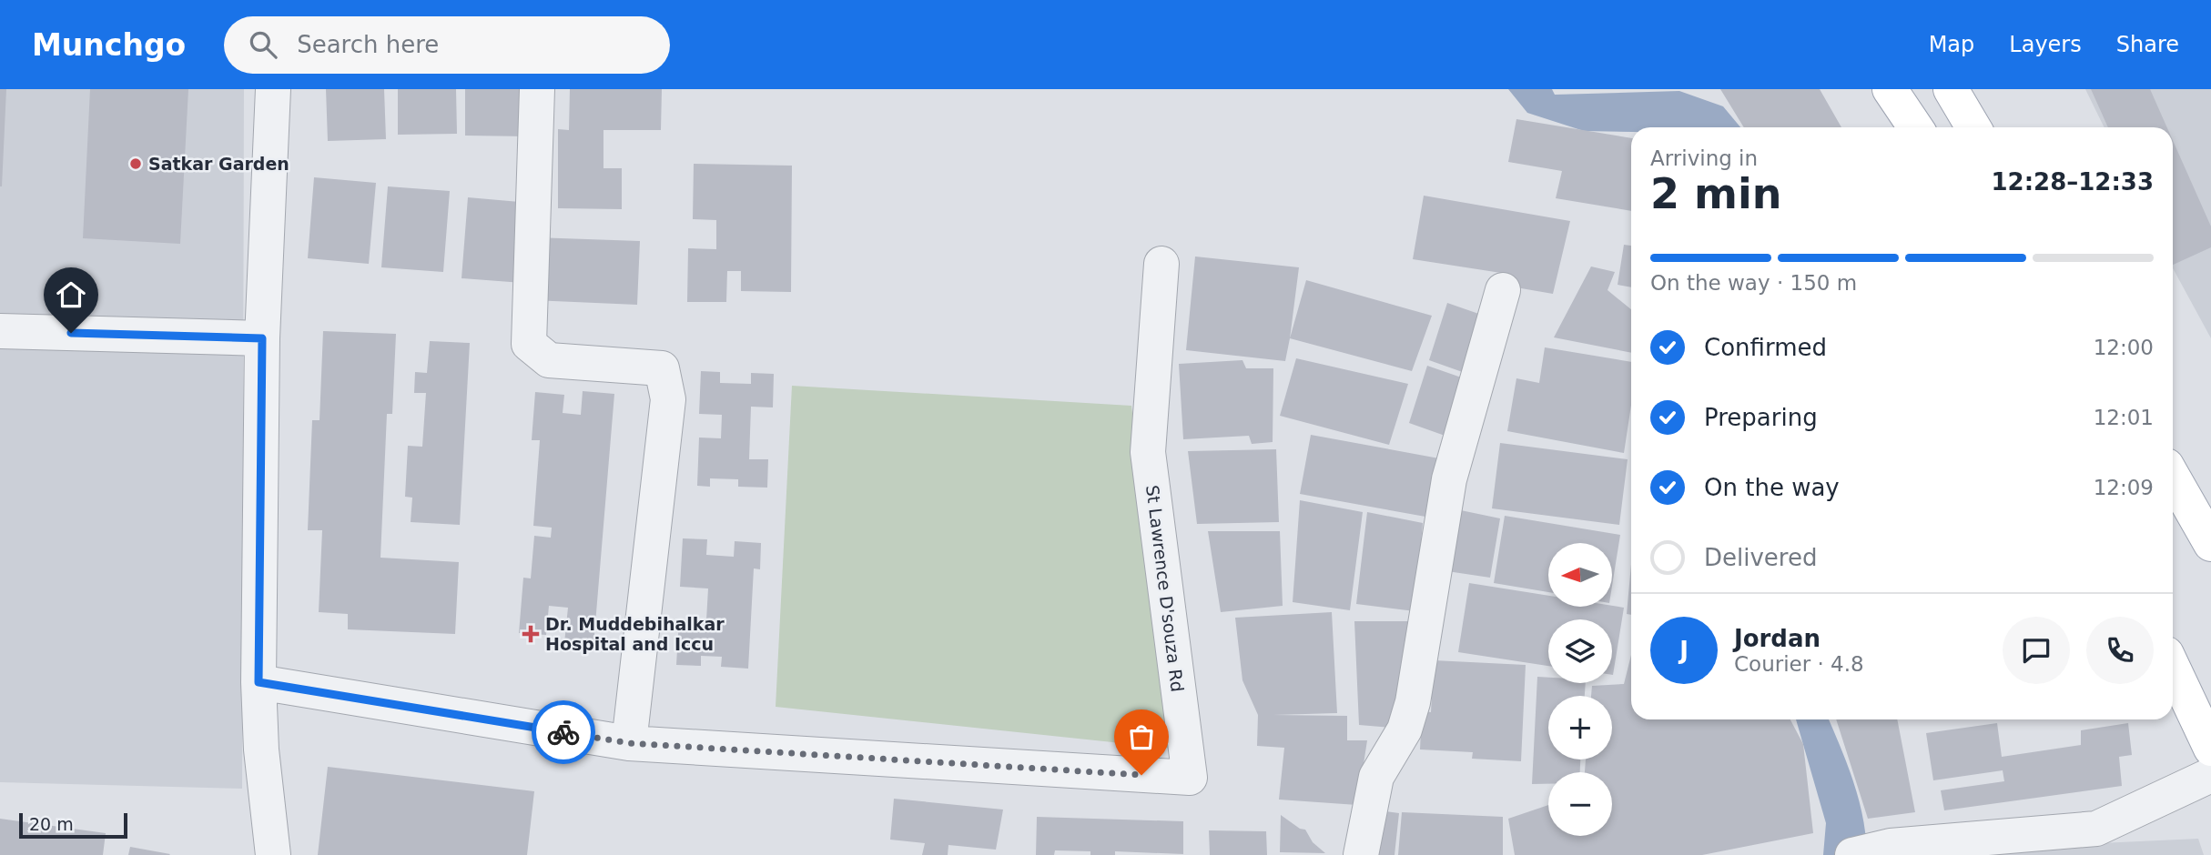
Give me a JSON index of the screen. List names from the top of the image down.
{
  "streets": {
    "street": ["St Lawrence D'souza Rd"]
  },
  "places": {
    "other": ["Satkar Garden"],
    "health": ["Dr. Muddebihalkar Hospital and Iccu"]
  },
  "scale_bar": "20 m",
  "north": "left",
  "page": {
    "header": "Munchgo",
    "search": "Search here",
    "nav": ["Map", "Layers", "Share"],
    "heading": ["2 min", "Arriving in", "12:28–12:33"],
    "panel": ["Jordan", "Courier · 4.8"],
    "bar": "On the way · 150 m",
    "list": [
      ["Confirmed", "12:00"],
      ["Preparing", "12:01"],
      ["On the way", "12:09"],
      "Delivered"
    ],
    "map_buttons": ["+", "−"],
    "round": "J",
    "scale": "20 m"
  }
}
